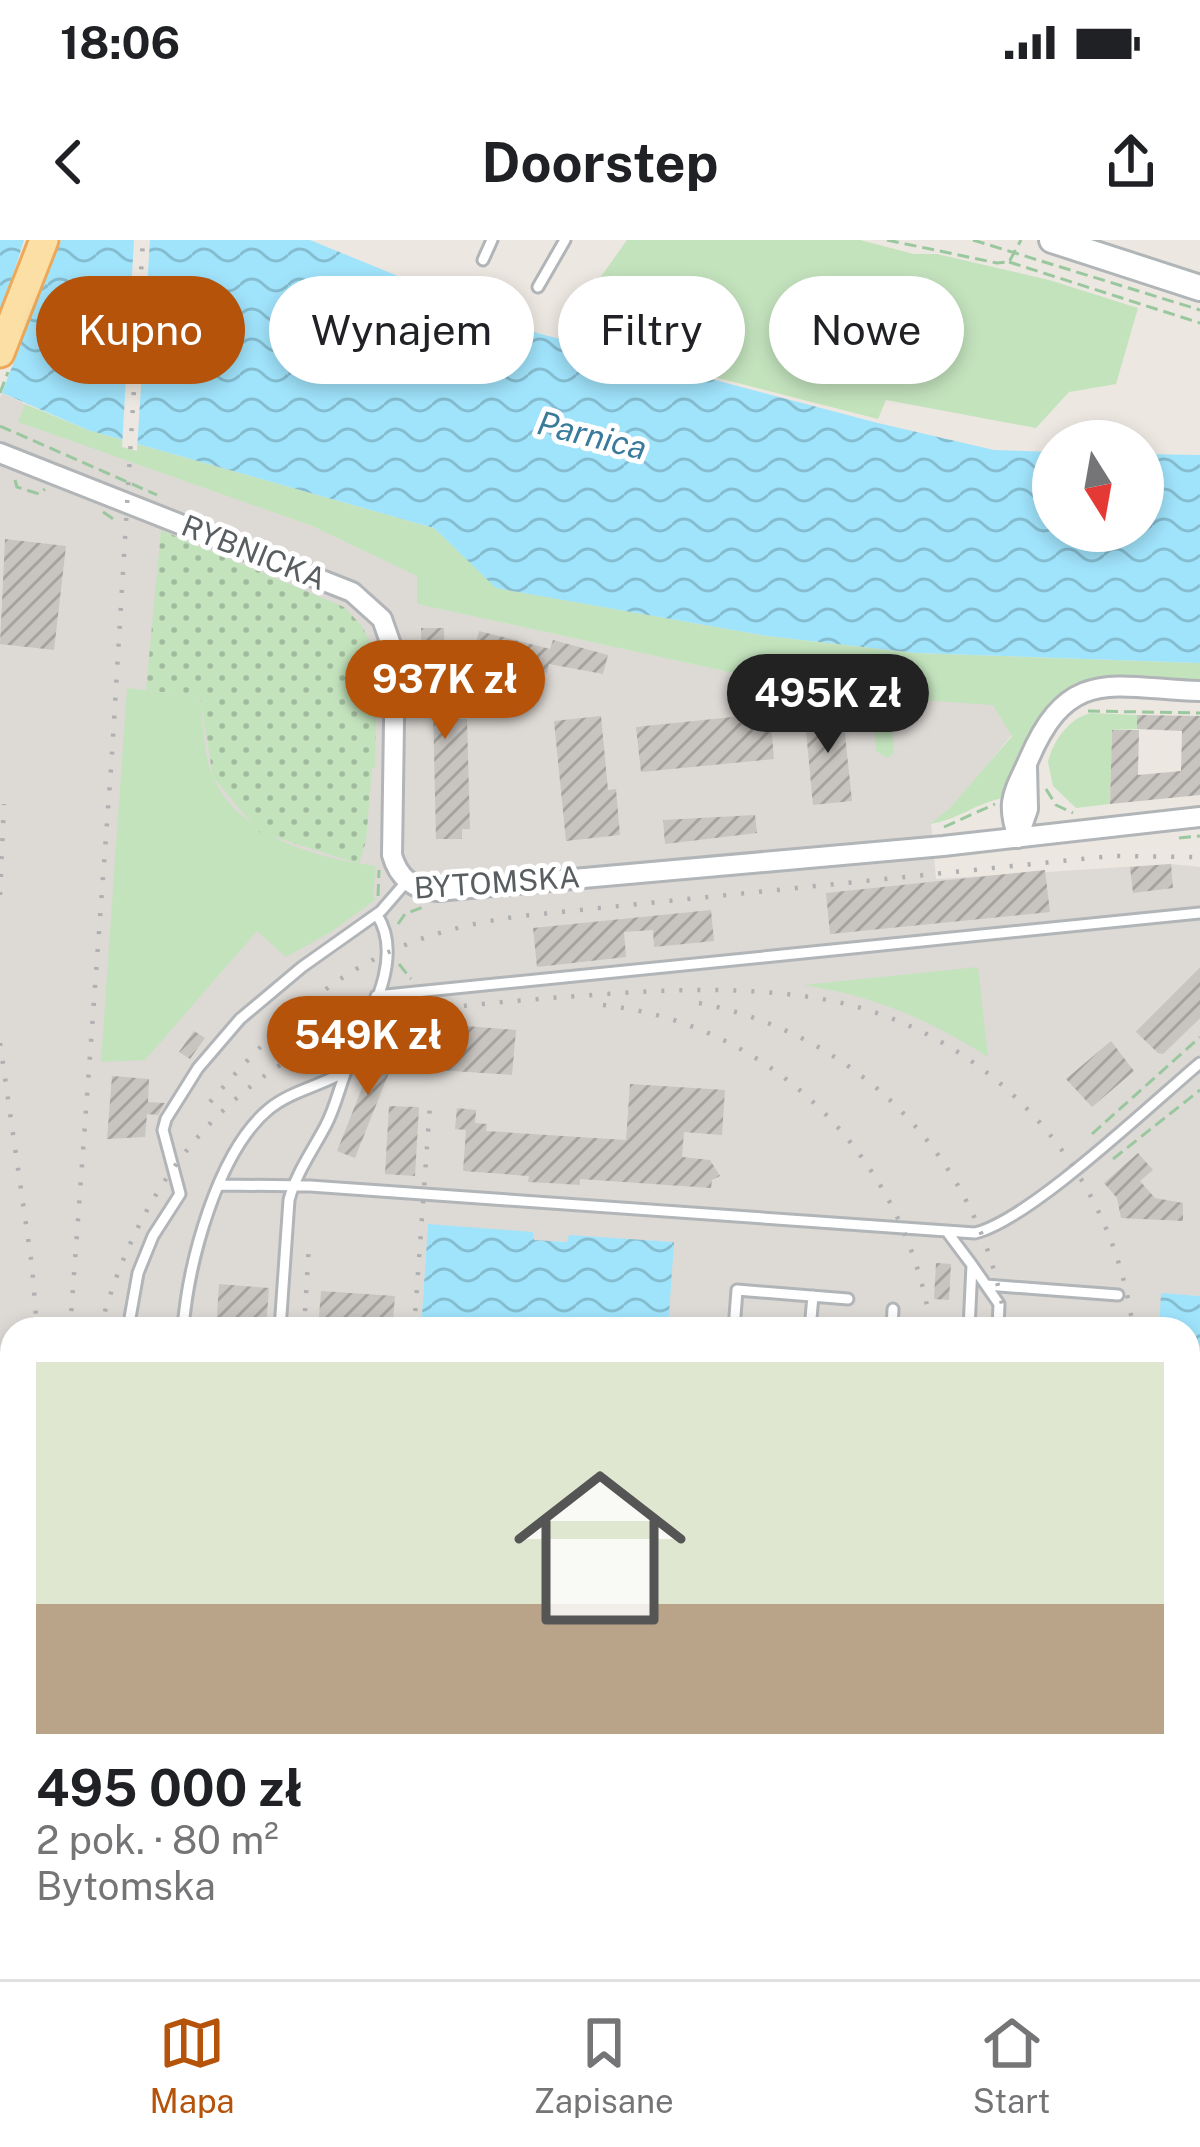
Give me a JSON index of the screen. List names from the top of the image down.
{
  "streets": {
    "street": ["RYBNICKA", "BYTOMSKA"]
  },
  "crossings": [
    ["RYBNICKA", "BYTOMSKA"]
  ],
  "water": ["Parnica"],
  "north": "bottom",
  "page": {
    "status": "18:06",
    "header": "Doorstep",
    "chip": [
      "Kupno",
      "Wynajem",
      "Filtry",
      "Nowe"
    ],
    "price": ["937K zł", "495K zł", "549K zł"],
    "list": [
      {
        "name": "495 000 zł",
        "note": "2 pok. · 80 m² · Bytomska"
      }
    ],
    "tabs": ["Mapa", "Zapisane", "Start"]
  }
}
